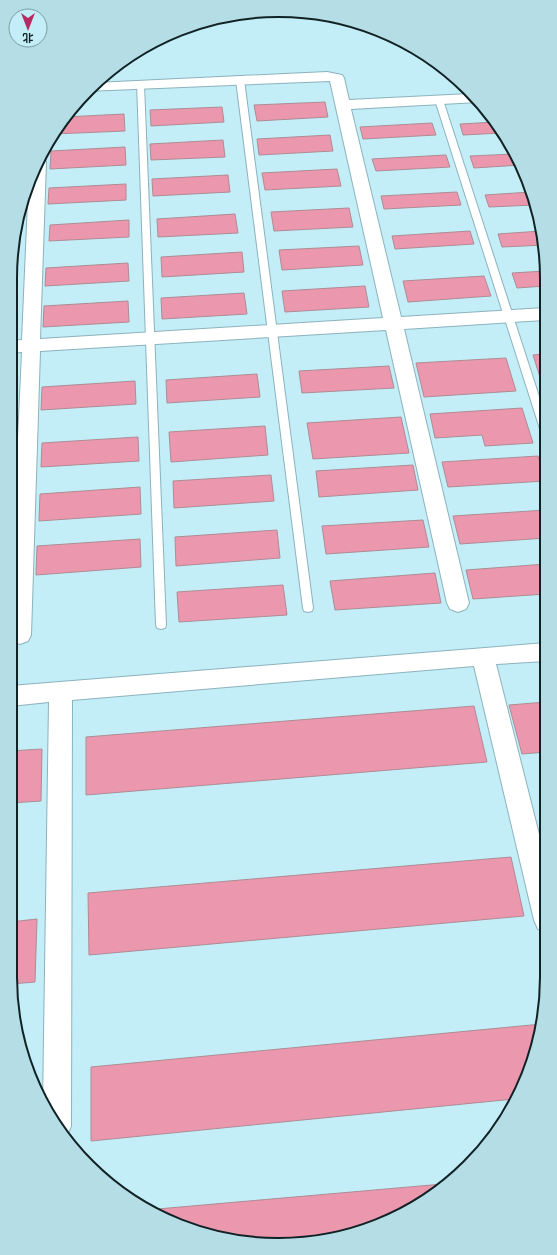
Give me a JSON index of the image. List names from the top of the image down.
{
  "north": "bottom"
}
